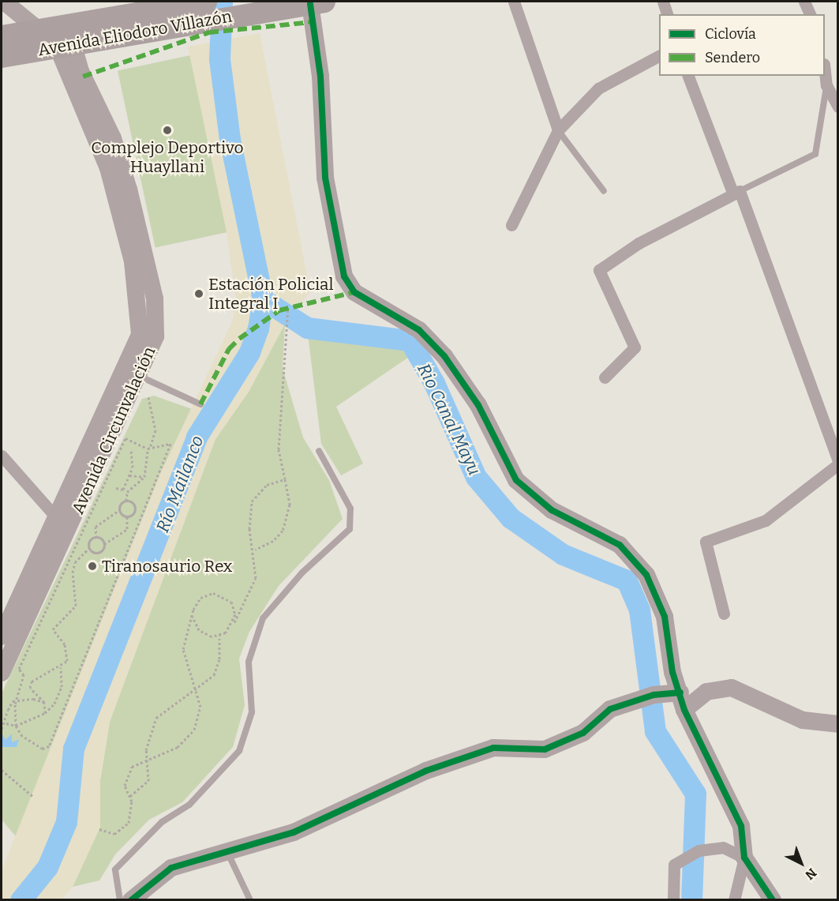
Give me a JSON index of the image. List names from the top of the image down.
{
  "streets": {
    "highway": ["Avenida Eliodoro Villazón"],
    "street": ["Avenida Circunvalación"]
  },
  "crossings": [
    ["Avenida Eliodoro Villazón", "Avenida Circunvalación"]
  ],
  "water": ["Rio Canal Mayu", "Río Mailanco"],
  "places": ["Complejo Deportivo Huayllani", "Estación Policial Integral I", "Tiranosaurio Rex"],
  "legend": ["Ciclovía", "Sendero"],
  "north": "bottom right"
}
